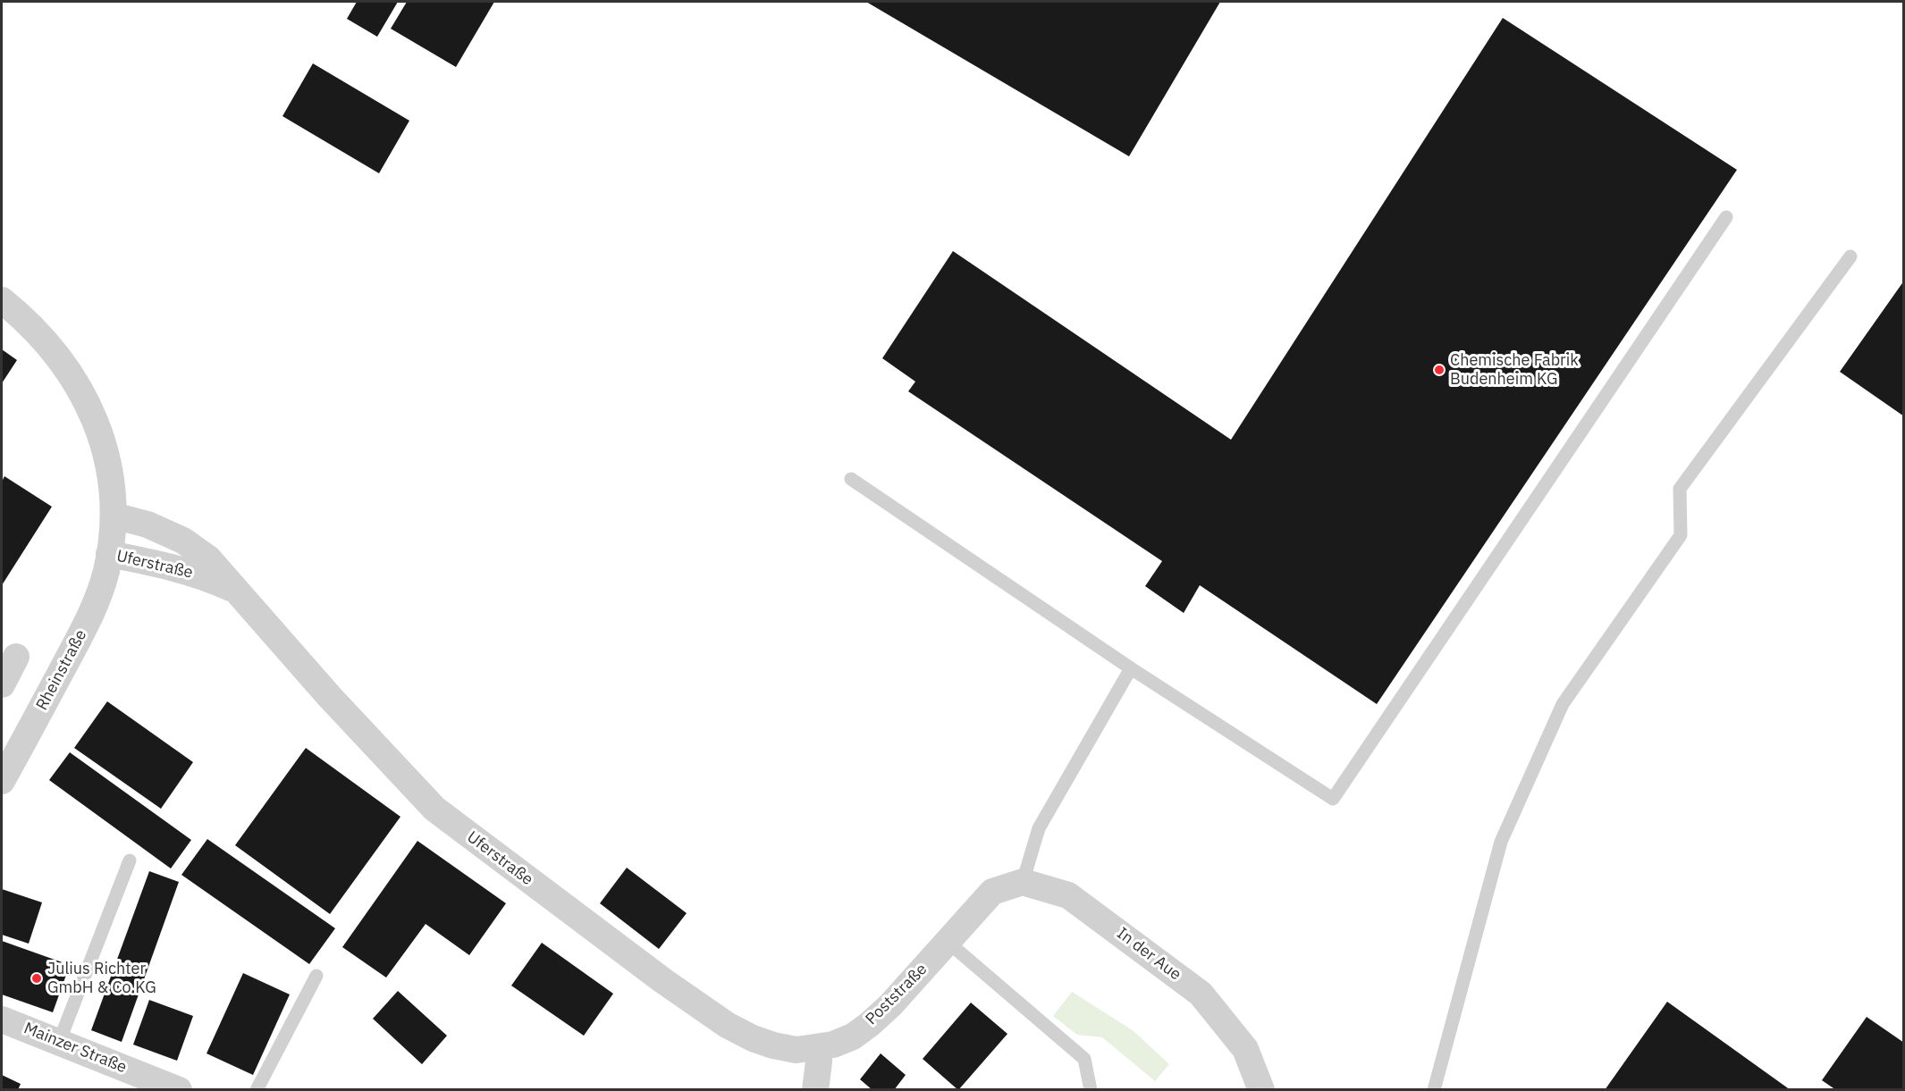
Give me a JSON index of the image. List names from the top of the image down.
{
  "streets": {
    "street": [
      "Uferstraße",
      "Rheinstraße",
      "In der Aue",
      "Poststraße",
      "Mainzer Straße"
    ]
  },
  "crossings": [
    ["Uferstraße", "Rheinstraße"],
    ["Uferstraße", "Poststraße"],
    ["In der Aue", "Poststraße"]
  ],
  "places": ["Chemische Fabrik Budenheim KG", "Julius Richter GmbH & Co.KG"]
}
